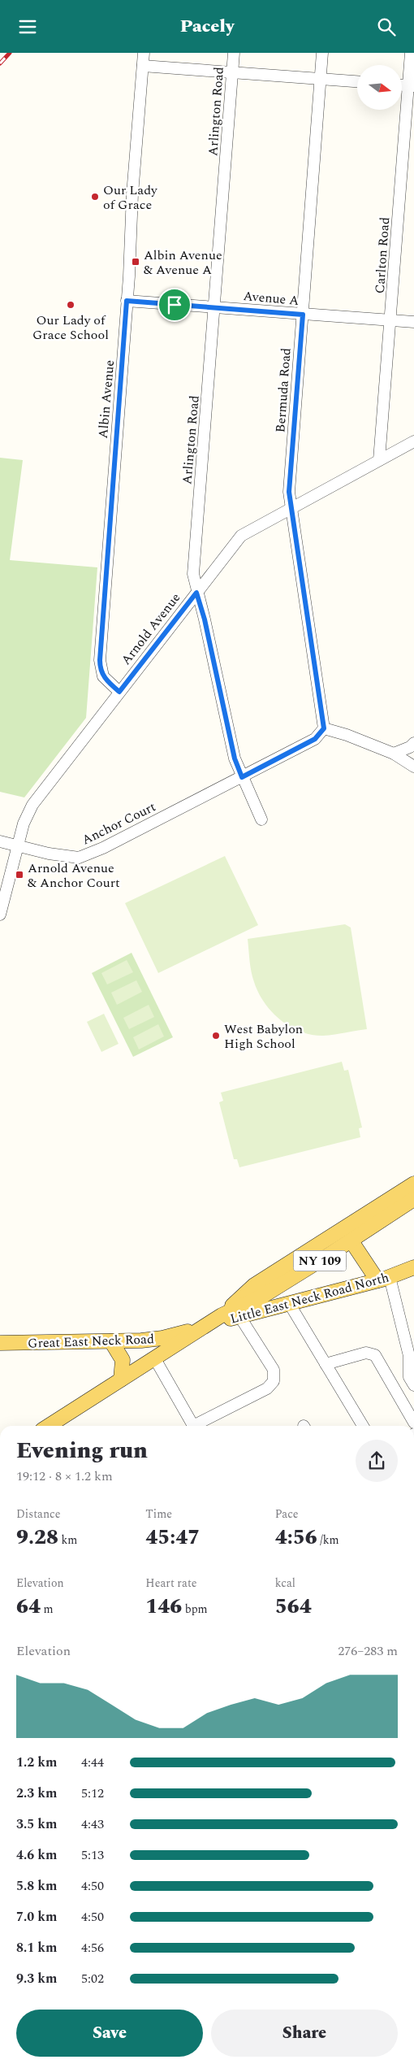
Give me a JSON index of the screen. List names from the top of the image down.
{
  "streets": {
    "main road": ["NY 109", "Little East Neck Road North", "Great East Neck Road"],
    "street": [
      "Arlington Road",
      "Carlton Road",
      "Avenue A",
      "Bermuda Road",
      "Albin Avenue",
      "Arnold Avenue",
      "Anchor Court"
    ]
  },
  "crossings": [
    ["Arlington Road", "Avenue A"],
    ["Arlington Road", "Arnold Avenue"],
    ["Arlington Road", "Anchor Court"],
    ["Carlton Road", "Avenue A"],
    ["Carlton Road", "Arnold Avenue"],
    ["Avenue A", "Bermuda Road"],
    ["Avenue A", "Albin Avenue"],
    ["Bermuda Road", "Arnold Avenue"],
    ["Bermuda Road", "Anchor Court"],
    ["Albin Avenue", "Arnold Avenue"],
    ["Arnold Avenue", "Anchor Court"],
    ["NY 109", "Little East Neck Road North"],
    ["NY 109", "Great East Neck Road"],
    ["Little East Neck Road North", "Great East Neck Road"]
  ],
  "places": {
    "other": ["Our Lady of Grace", "Our Lady of Grace School", "West Babylon High School"],
    "transit": ["Albin Avenue & Avenue A", "Arnold Avenue & Anchor Court"]
  },
  "north": "right",
  "page": {
    "header": "Pacely",
    "heading": ["Evening run", "19:12 · 8 × 1.2 km"],
    "stats": [
      ["Distance", "9.28 km"],
      ["Time", "45:47"],
      ["Pace", "4:56 /km"],
      ["Elevation", "64 m"],
      ["Heart rate", "146 bpm"],
      ["kcal", "564"]
    ],
    "chart": ["Elevation", "276–283 m"],
    "list": [
      {
        "name": "1.2 km",
        "note": "4:44"
      },
      {
        "name": "2.3 km",
        "note": "5:12"
      },
      {
        "name": "3.5 km",
        "note": "4:43"
      },
      {
        "name": "4.6 km",
        "note": "5:13"
      },
      {
        "name": "5.8 km",
        "note": "4:50"
      },
      {
        "name": "7.0 km",
        "note": "4:50"
      },
      {
        "name": "8.1 km",
        "note": "4:56"
      },
      {
        "name": "9.3 km",
        "note": "5:02"
      }
    ],
    "buttons": ["Save", "Share"]
  }
}
